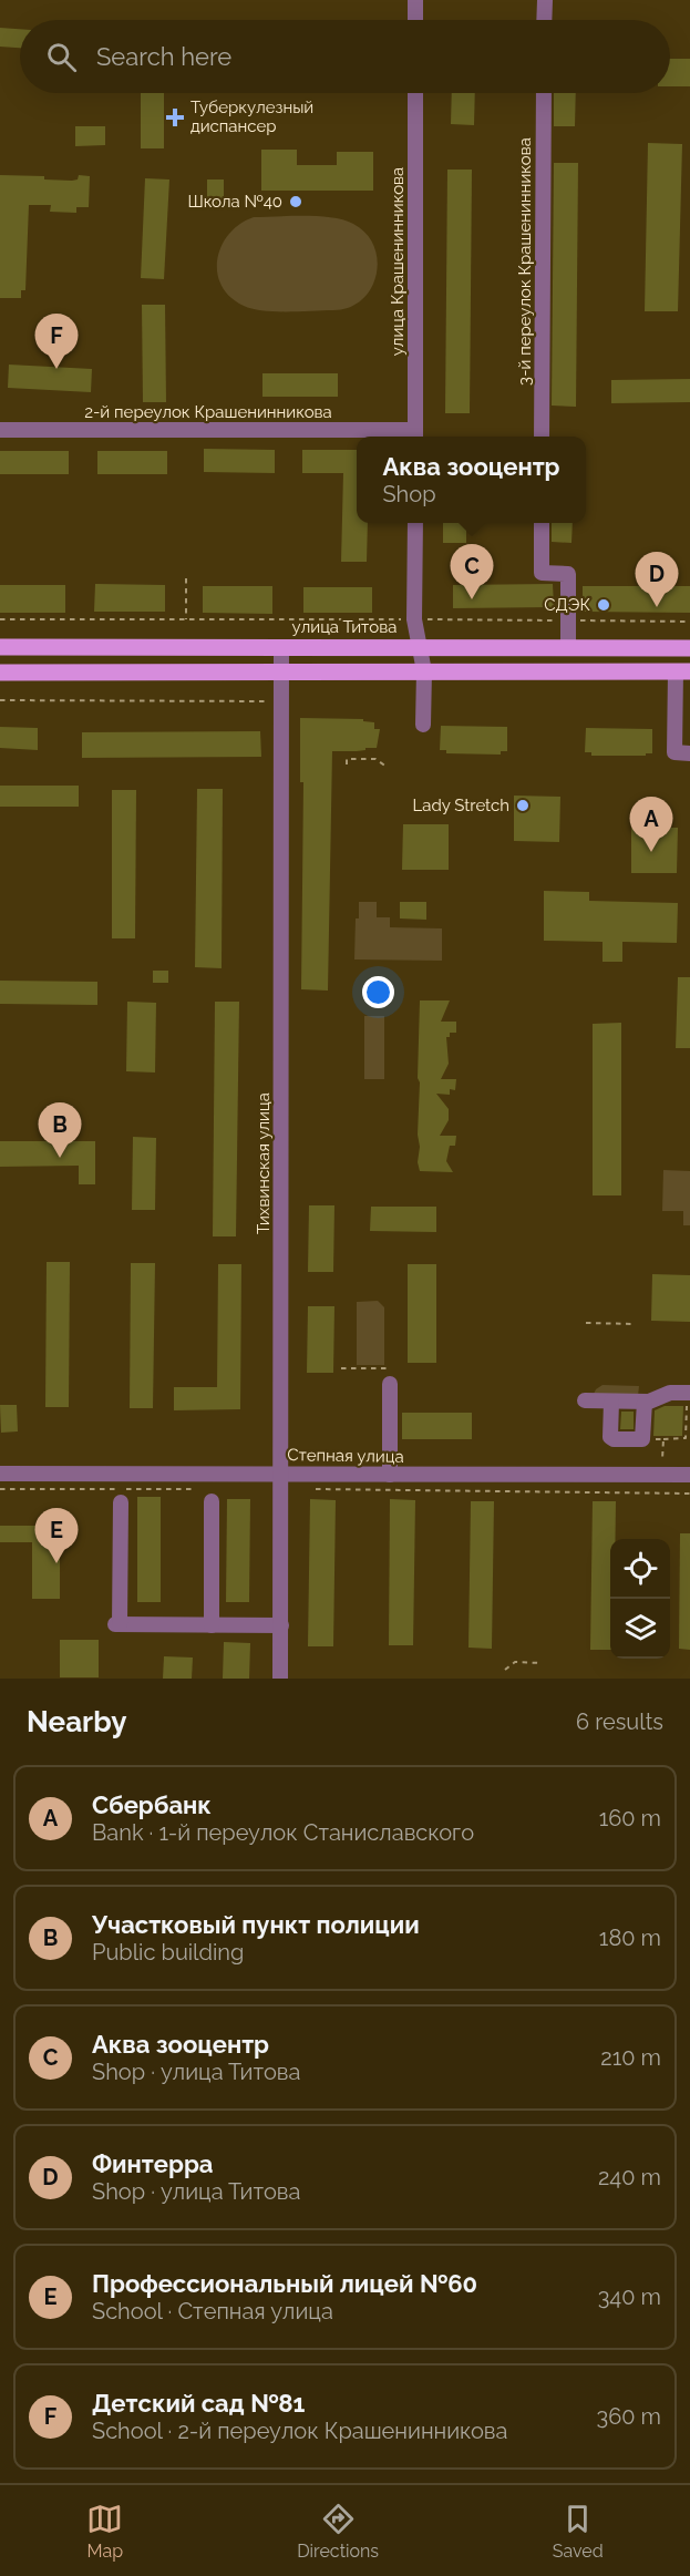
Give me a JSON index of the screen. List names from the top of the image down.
{
  "streets": {
    "main road": ["улица Титова"],
    "street": [
      "улица Крашенинникова",
      "3-й переулок Крашенинникова",
      "2-й переулок Крашенинникова",
      "Тихвинская улица",
      "Степная улица"
    ]
  },
  "crossings": [
    ["улица Крашенинникова", "2-й переулок Крашенинникова"],
    ["улица Титова", "Тихвинская улица"],
    ["Тихвинская улица", "Степная улица"]
  ],
  "places": {
    "health": ["Туберкулезный диспансер"],
    "other": ["Школа №40", "СДЭК", "Lady Stretch"]
  },
  "page": {
    "search": "Search here",
    "pins": [
      "F",
      "C",
      "D",
      "A",
      "B",
      "E"
    ],
    "popup": ["Аква зооцентр", "Shop"],
    "heading": ["Nearby", "6 results"],
    "list": [
      {
        "mark": "A",
        "name": "Сбербанк",
        "note": "Bank · 1-й переулок Станиславского",
        "value": "160 m"
      },
      {
        "mark": "B",
        "name": "Участковый пункт полиции",
        "note": "Public building",
        "value": "180 m"
      },
      {
        "mark": "C",
        "name": "Аква зооцентр",
        "note": "Shop · улица Титова",
        "value": "210 m"
      },
      {
        "mark": "D",
        "name": "Финтерра",
        "note": "Shop · улица Титова",
        "value": "240 m"
      },
      {
        "mark": "E",
        "name": "Профессиональный лицей №60",
        "note": "School · Степная улица",
        "value": "340 m"
      },
      {
        "mark": "F",
        "name": "Детский сад №81",
        "note": "School · 2-й переулок Крашенинникова",
        "value": "360 m"
      }
    ],
    "nav": ["Map", "Directions", "Saved"]
  }
}
